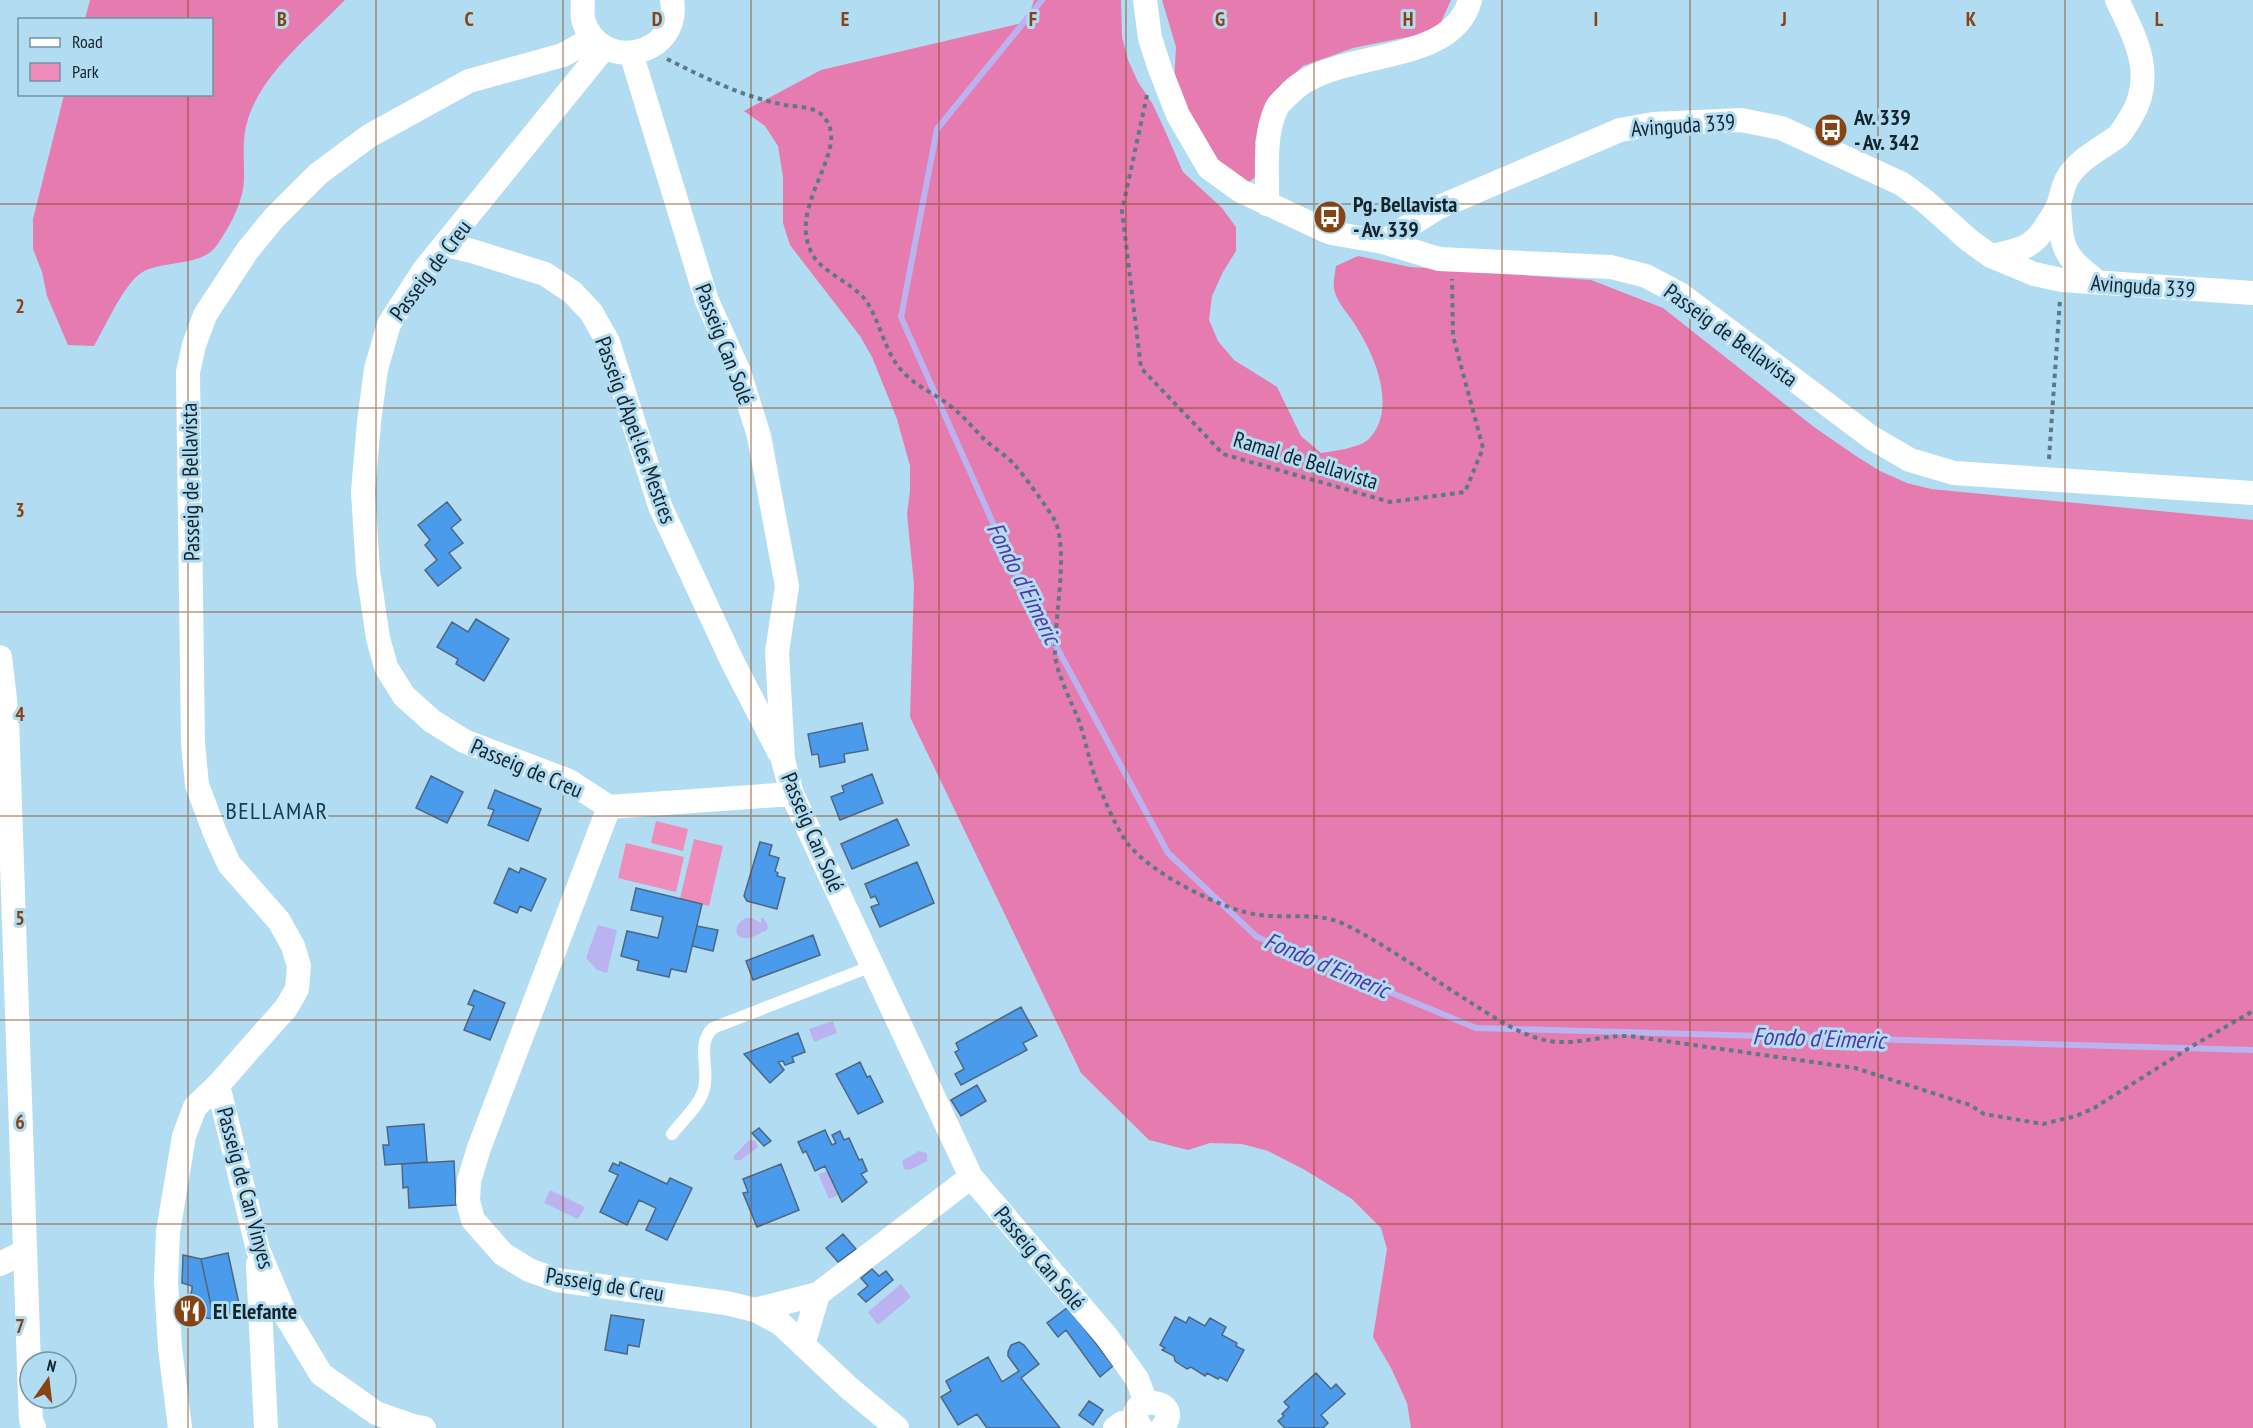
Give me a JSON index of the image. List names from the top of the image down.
{
  "streets": {
    "street": [
      "Avinguda 339",
      "Passeig de Creu",
      "Passeig de Bellavista",
      "Passeig Can Solé",
      "Passeig d'Apel·les Mestres",
      "Passeig de Can Vinyes"
    ],
    "path": ["Ramal de Bellavista"]
  },
  "crossings": [
    ["Avinguda 339", "Passeig de Bellavista"],
    ["Passeig de Creu", "Passeig de Bellavista"],
    ["Passeig de Creu", "Passeig d'Apel·les Mestres"],
    ["Passeig de Bellavista", "Ramal de Bellavista"],
    ["Passeig de Bellavista", "Passeig de Can Vinyes"],
    ["Passeig Can Solé", "Passeig d'Apel·les Mestres"]
  ],
  "districts": ["BELLAMAR"],
  "water": ["Fondo d'Eimeric"],
  "places": {
    "bus stop": ["Av. 339 - Av. 342", "Pg. Bellavista - Av. 339"],
    "restaurant": ["El Elefante"]
  },
  "legend": ["Road", "Park"],
  "north": "top",
  "grid": {
    "columns": [
      "B",
      "C",
      "D",
      "E",
      "F",
      "G",
      "H",
      "I",
      "J",
      "K",
      "L"
    ],
    "rows": [
      "2",
      "3",
      "4",
      "5",
      "6",
      "7"
    ]
  }
}
